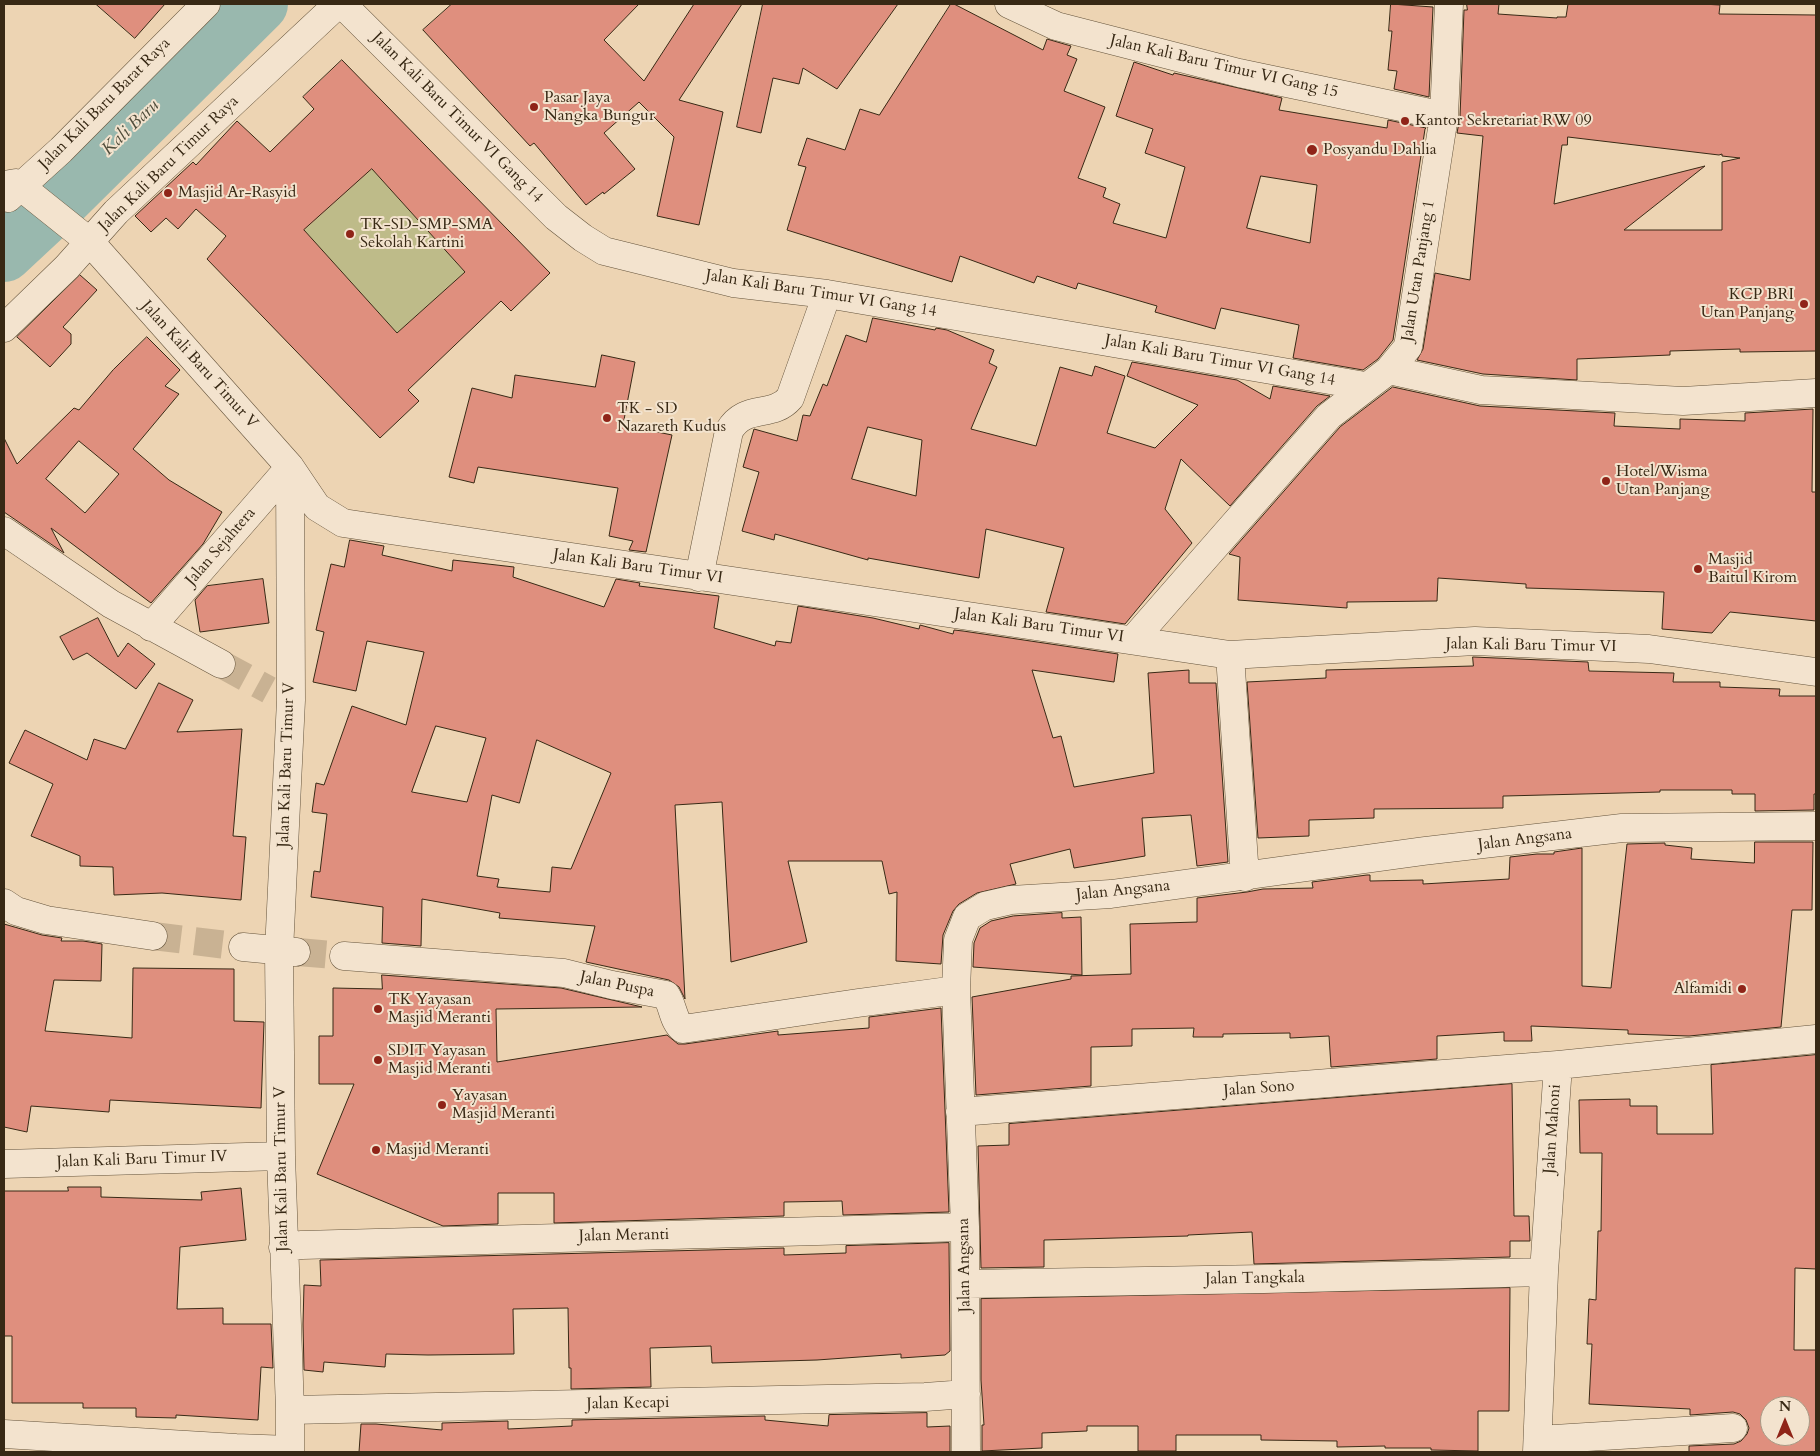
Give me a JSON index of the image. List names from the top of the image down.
{
  "streets": {
    "street": [
      "Jalan Kali Baru Timur VI Gang 15",
      "Jalan Kali Baru Barat Raya",
      "Jalan Kali Baru Timur VI Gang 14",
      "Jalan Kali Baru Timur Raya",
      "Jalan Utan Panjang 1",
      "Jalan Kali Baru Timur V",
      "Jalan Sejahtera",
      "Jalan Kali Baru Timur VI",
      "Jalan Angsana",
      "Jalan Puspa",
      "Jalan Sono",
      "Jalan Mahoni",
      "Jalan Kali Baru Timur IV",
      "Jalan Meranti",
      "Jalan Tangkala",
      "Jalan Kecapi"
    ]
  },
  "crossings": [
    ["Jalan Kali Baru Timur VI Gang 15", "Jalan Utan Panjang 1"],
    ["Jalan Kali Baru Barat Raya", "Jalan Kali Baru Timur V"],
    ["Jalan Kali Baru Timur VI Gang 14", "Jalan Kali Baru Timur Raya"],
    ["Jalan Kali Baru Timur VI Gang 14", "Jalan Utan Panjang 1"],
    ["Jalan Kali Baru Timur Raya", "Jalan Kali Baru Timur V"],
    ["Jalan Utan Panjang 1", "Jalan Kali Baru Timur VI"],
    ["Jalan Kali Baru Timur V", "Jalan Sejahtera"],
    ["Jalan Kali Baru Timur V", "Jalan Kali Baru Timur VI"],
    ["Jalan Kali Baru Timur V", "Jalan Kali Baru Timur IV"],
    ["Jalan Kali Baru Timur V", "Jalan Meranti"],
    ["Jalan Kali Baru Timur V", "Jalan Kecapi"],
    ["Jalan Sejahtera", "Jalan Kali Baru Timur VI"],
    ["Jalan Angsana", "Jalan Puspa"],
    ["Jalan Angsana", "Jalan Sono"],
    ["Jalan Angsana", "Jalan Meranti"],
    ["Jalan Angsana", "Jalan Tangkala"],
    ["Jalan Angsana", "Jalan Kecapi"],
    ["Jalan Sono", "Jalan Mahoni"],
    ["Jalan Mahoni", "Jalan Tangkala"]
  ],
  "water": ["Kali Baru"],
  "places": [
    "Pasar Jaya Nangka Bungur",
    "Kantor Sekretariat RW 09",
    "Posyandu Dahlia",
    "Masjid Ar-Rasyid",
    "TK-SD-SMP-SMA Sekolah Kartini",
    "KCP BRI Utan Panjang",
    "TK - SD Nazareth Kudus",
    "Hotel/Wisma Utan Panjang",
    "Masjid Baitul Kirom",
    "Alfamidi",
    "TK Yayasan Masjid Meranti",
    "SDIT Yayasan Masjid Meranti",
    "Yayasan Masjid Meranti",
    "Masjid Meranti"
  ],
  "north": "top"
}
